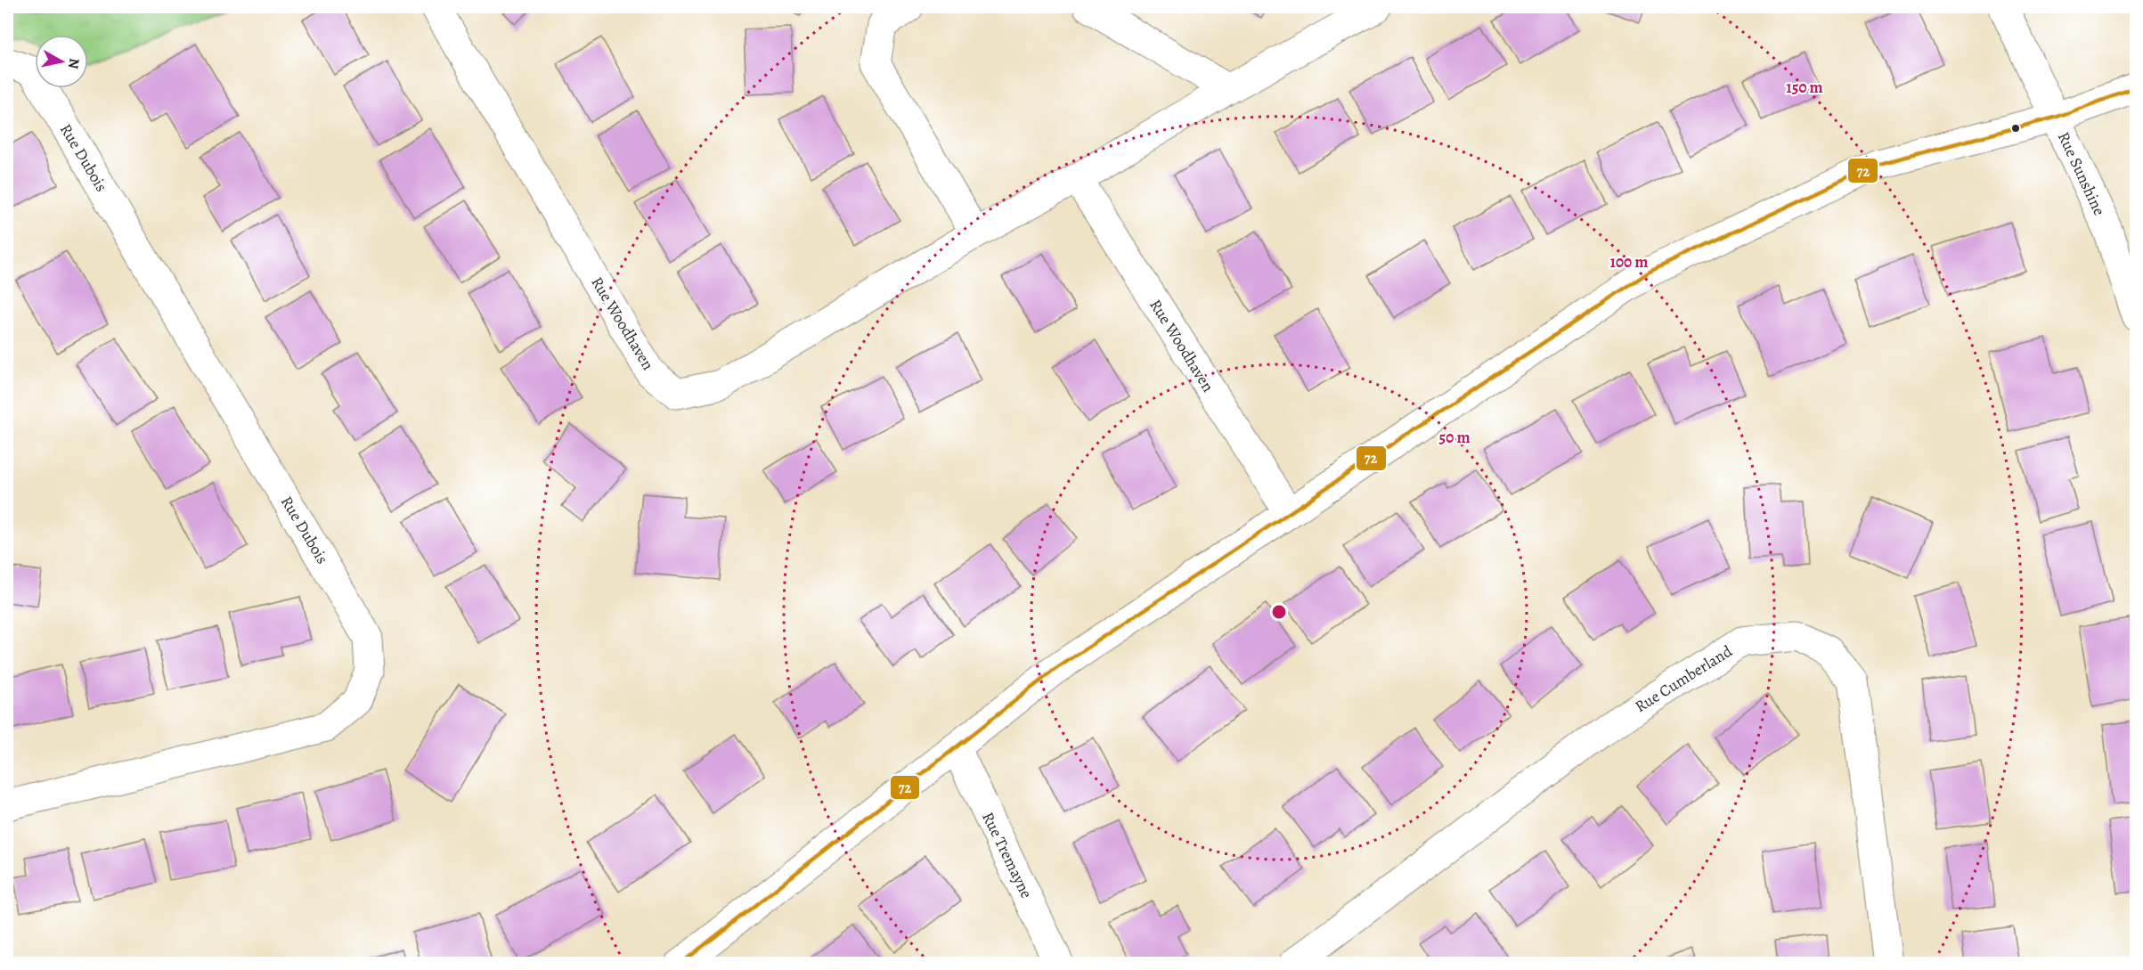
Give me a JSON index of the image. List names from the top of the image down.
{
  "streets": {
    "street": [
      "Rue Dubois",
      "Rue Sunshine",
      "Rue Woodhaven",
      "Rue Cumberland",
      "Rue Tremayne"
    ]
  },
  "lines": ["transit line 72"],
  "north": "right",
  "rings": ["150 m", "100 m", "50 m"]
}
